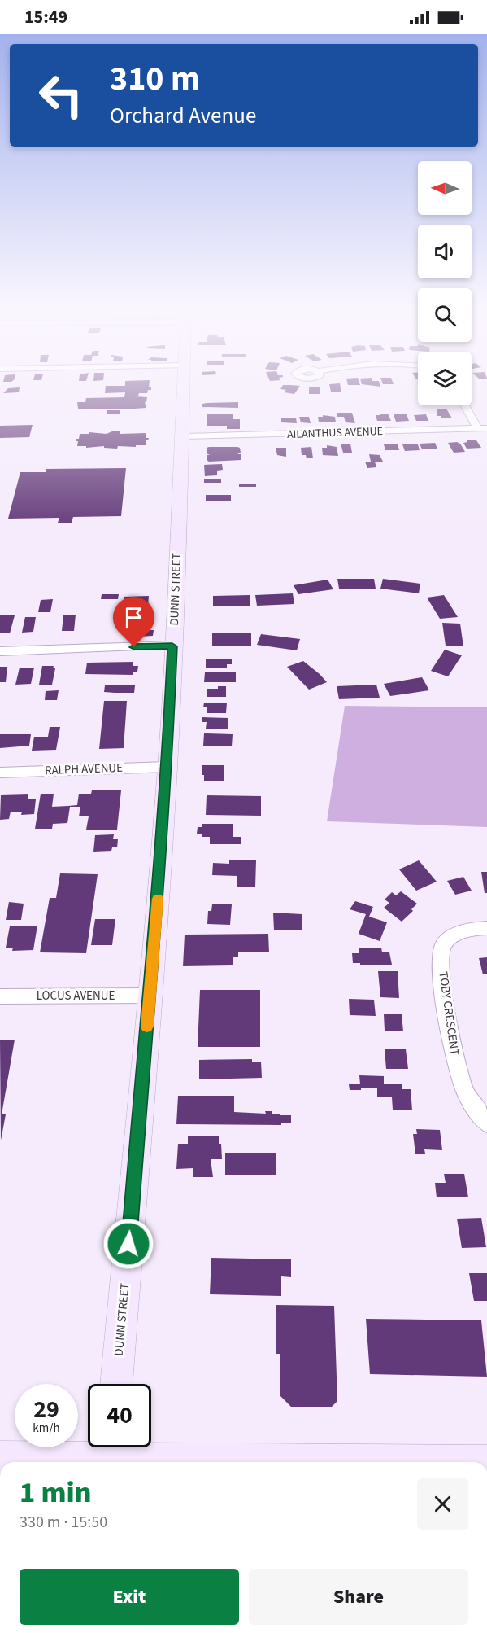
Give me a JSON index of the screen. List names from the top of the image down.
{
  "streets": {
    "street": [
      "AILANTHUS AVENUE",
      "DUNN STREET",
      "RALPH AVENUE",
      "LOCUS AVENUE",
      "TOBY CRESCENT"
    ]
  },
  "crossings": [
    ["AILANTHUS AVENUE", "DUNN STREET"],
    ["DUNN STREET", "RALPH AVENUE"],
    ["DUNN STREET", "LOCUS AVENUE"]
  ],
  "north": "left",
  "page": {
    "status": "15:49",
    "turn": ["310 m", "Orchard Avenue"],
    "speed": "29 km/h",
    "limit": "40",
    "heading": ["1 min", "330 m · 15:50"],
    "buttons": ["Exit", "Share"]
  }
}
